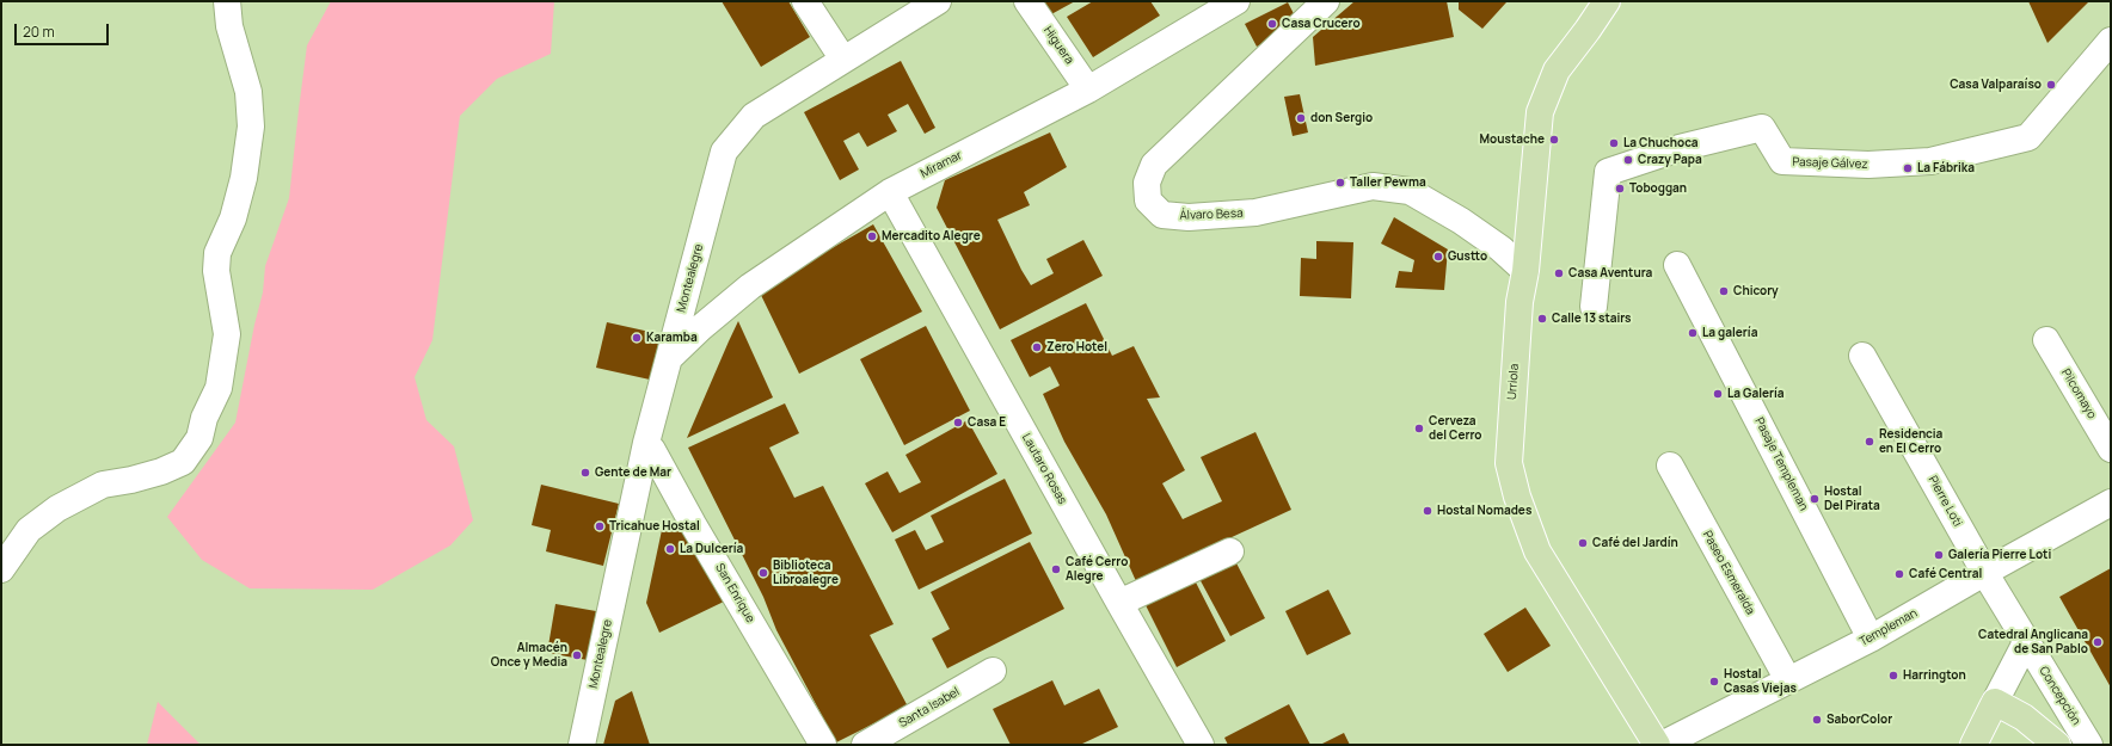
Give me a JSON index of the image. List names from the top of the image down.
{
  "streets": {
    "main road": ["Urriola"],
    "street": [
      "Higuera",
      "Pasaje Gálvez",
      "Miramar",
      "Álvaro Besa",
      "Montealegre",
      "Pilcomayo",
      "Pasaje Templeman",
      "Lautaro Rosas",
      "Pierre Loti",
      "Paseo Esmeralda",
      "San Enrique",
      "Templeman",
      "Concepción",
      "Santa Isabel"
    ]
  },
  "crossings": [
    ["Higuera", "Miramar"],
    ["Miramar", "Montealegre"],
    ["Miramar", "Lautaro Rosas"],
    ["Álvaro Besa", "Urriola"],
    ["Montealegre", "San Enrique"],
    ["Pasaje Templeman", "Templeman"],
    ["Pierre Loti", "Templeman"],
    ["Pierre Loti", "Concepción"],
    ["Paseo Esmeralda", "Templeman"],
    ["Templeman", "Concepción"]
  ],
  "places": [
    "Casa Crucero",
    "Casa Valparaíso",
    "don Sergio",
    "Moustache",
    "La Chuchoca",
    "Crazy Papa",
    "La Fábrika",
    "Taller Pewma",
    "Toboggan",
    "Mercadito Alegre",
    "Gustto",
    "Casa Aventura",
    "Chicory",
    "Calle 13 stairs",
    "La galería",
    "Karamba",
    "Zero Hotel",
    "La Galería",
    "Casa E",
    "Cerveza del Cerro",
    "Residencia en El Cerro",
    "Gente de Mar",
    "Hostal Del Pirata",
    "Hostal Nomades",
    "Tricahue Hostal",
    "Café del Jardín",
    "La Dulcería",
    "Galería Pierre Loti",
    "Café Cerro Alegre",
    "Biblioteca Libroalegre",
    "Café Central",
    "Catedral Anglicana de San Pablo",
    "Almacén Once y Media",
    "Harrington",
    "Hostal Casas Viejas",
    "SaborColor"
  ],
  "scale_bar": "20 m"
}
